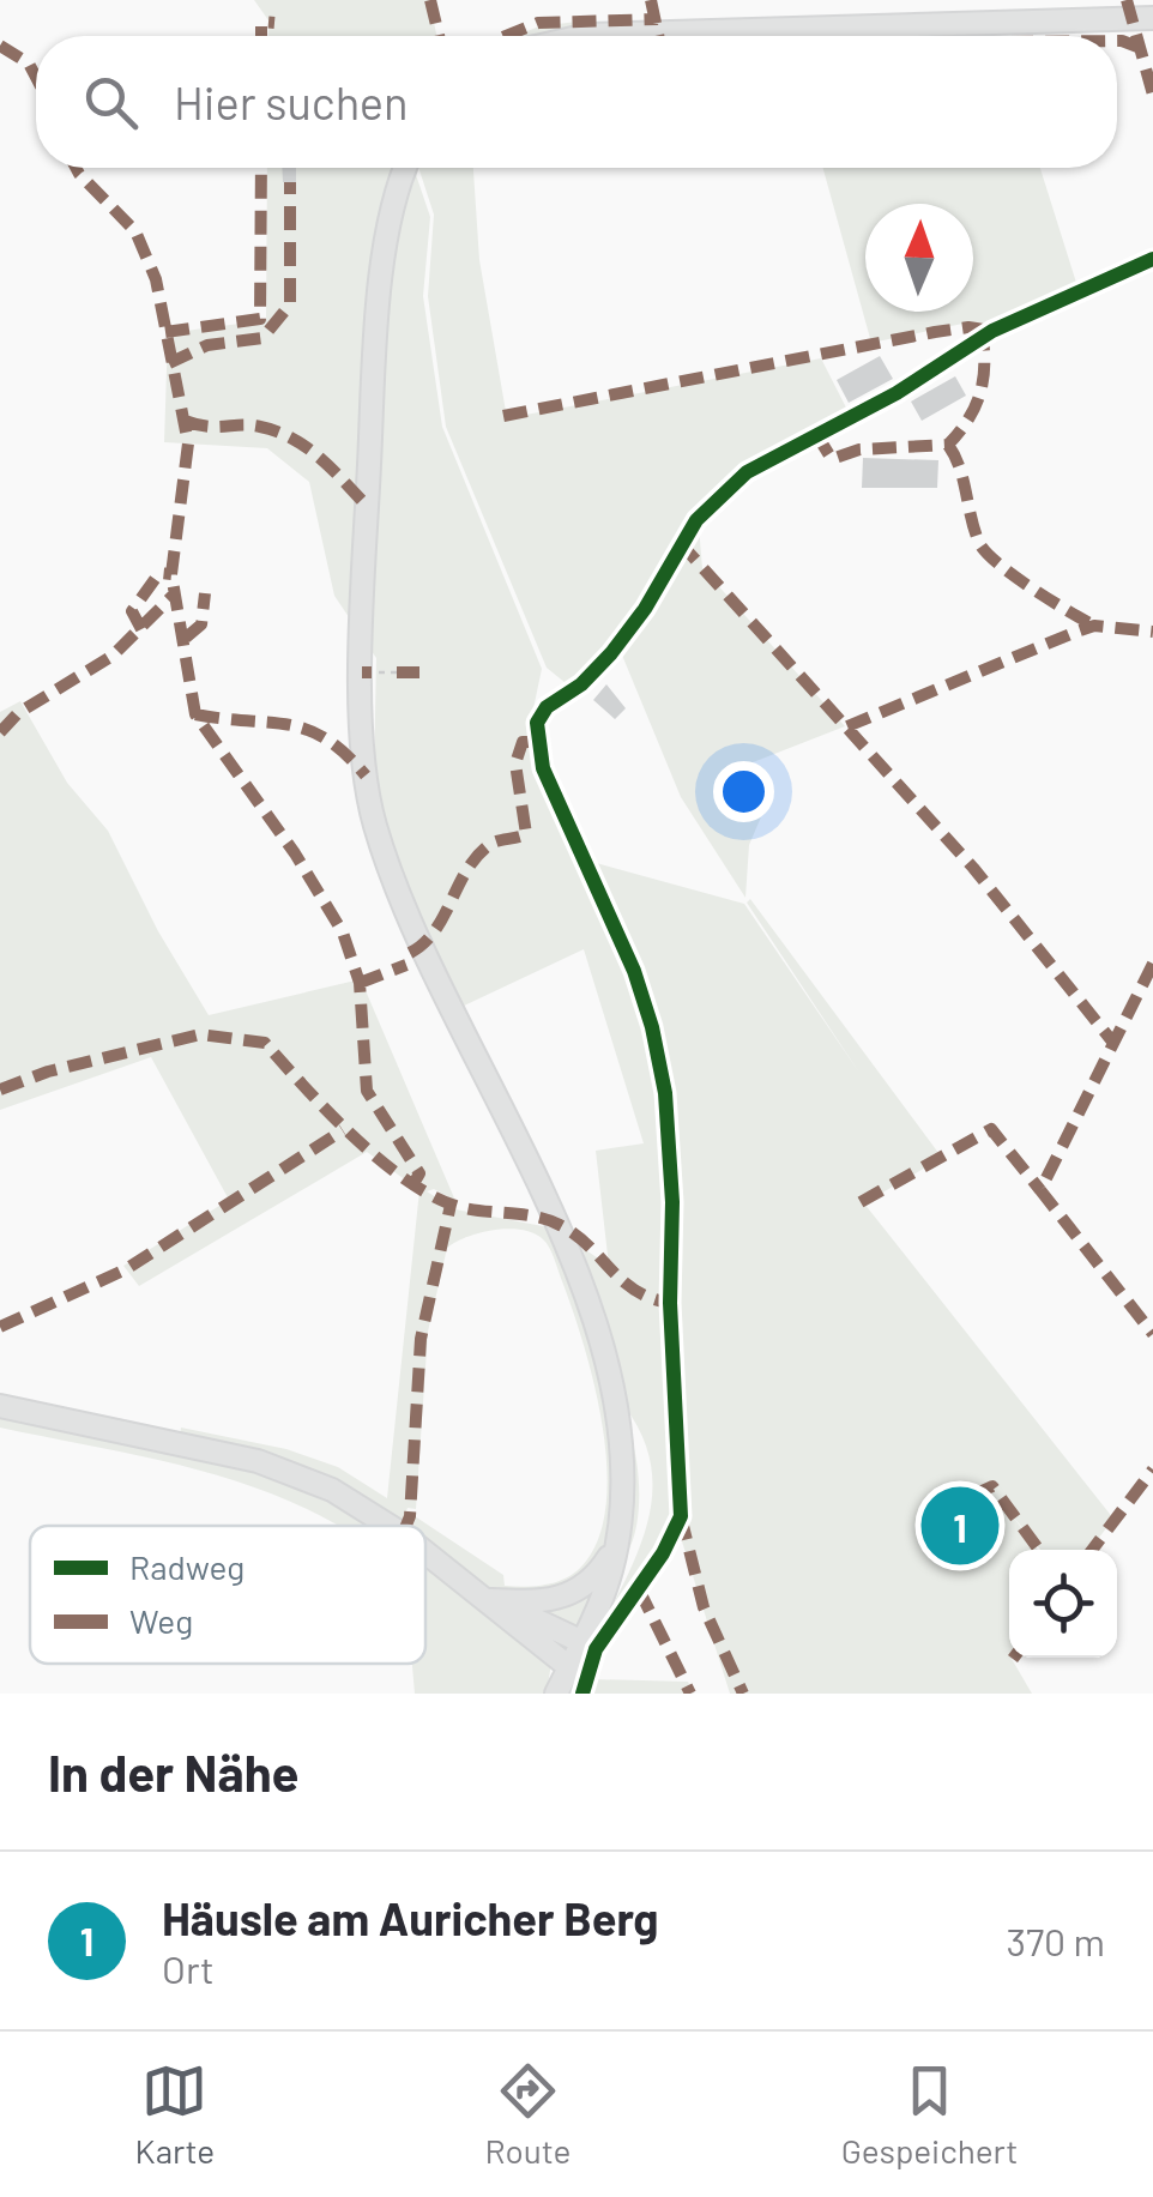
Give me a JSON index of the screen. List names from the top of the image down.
{
  "legend": ["Radweg", "Weg"],
  "north": "top",
  "page": {
    "search": "Hier suchen",
    "pins": "1",
    "heading": "In der Nähe",
    "list": [
      {
        "mark": "1",
        "name": "Häusle am Auricher Berg",
        "note": "Ort",
        "value": "370 m"
      }
    ],
    "nav": ["Karte", "Route", "Gespeichert"]
  }
}
